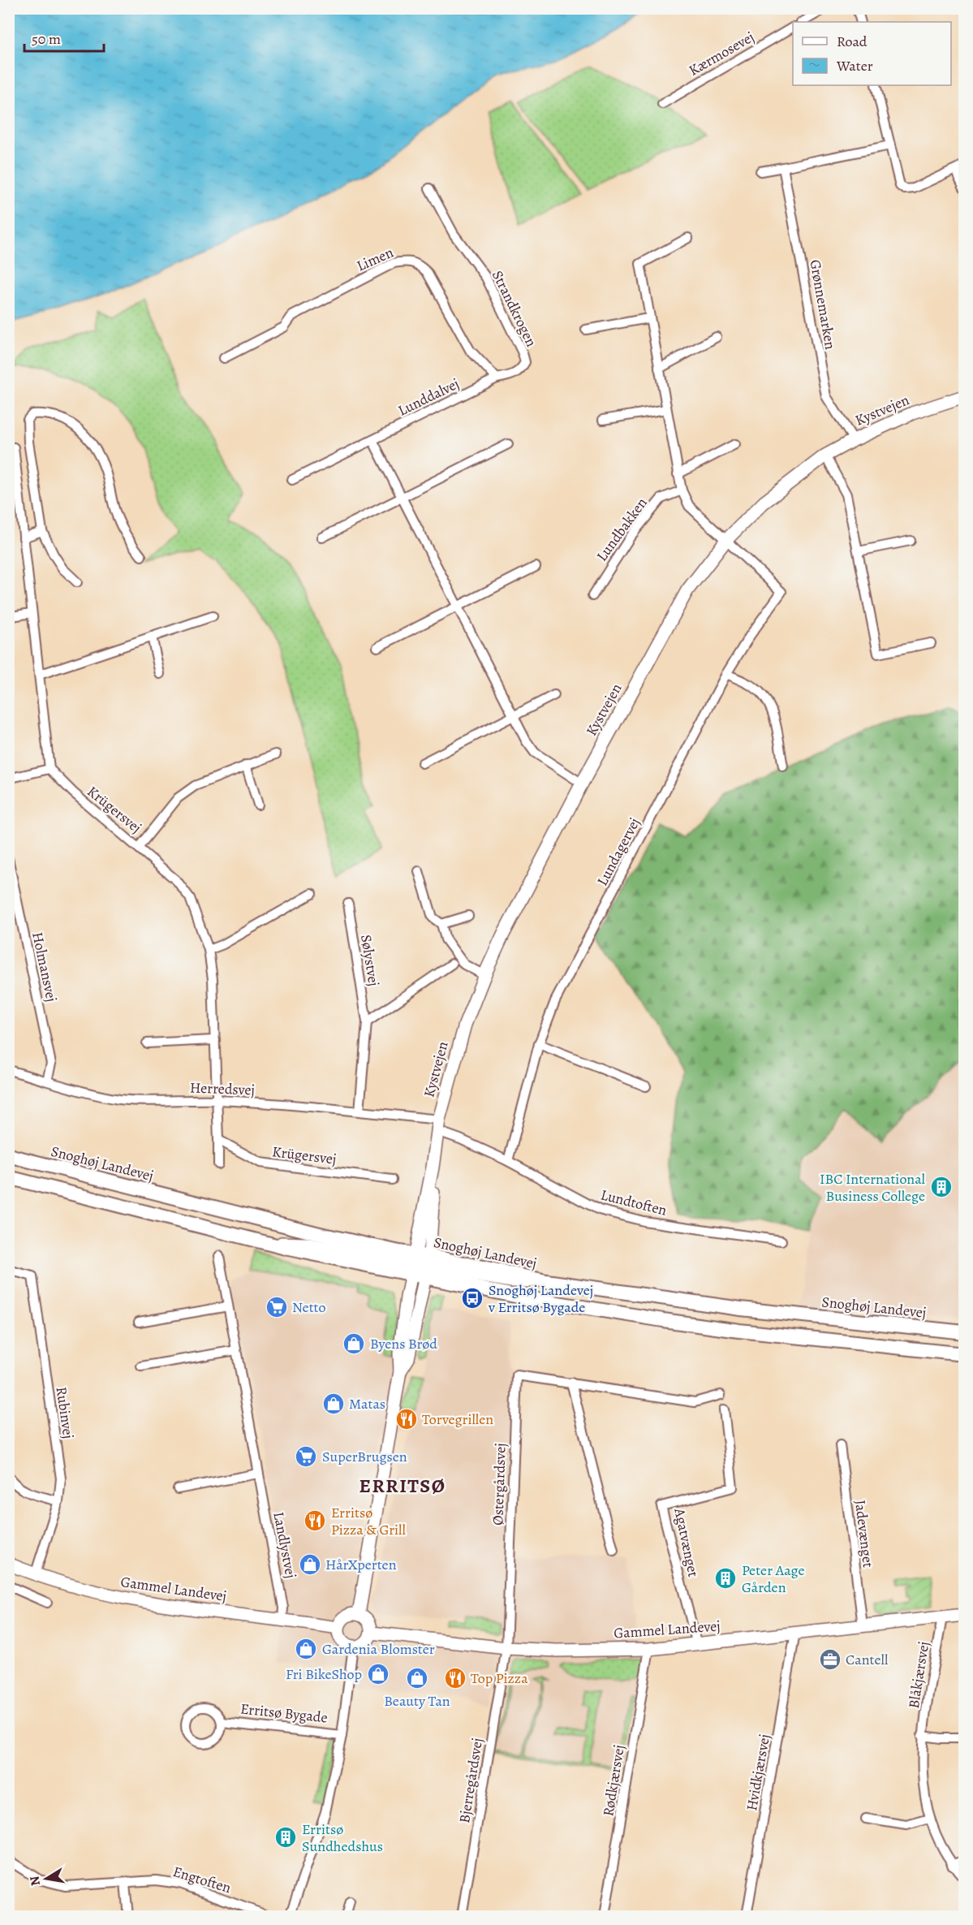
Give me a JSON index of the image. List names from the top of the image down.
{
  "streets": {
    "main road": ["Snoghøj Landevej"],
    "street": [
      "Kærmosevej",
      "Limen",
      "Grønnemarken",
      "Strandkrogen",
      "Lunddalvej",
      "Kystvejen",
      "Lundbakken",
      "Krügersvej",
      "Lundagervej",
      "Sølystvej",
      "Holmansvej",
      "Herredsvej",
      "Lundtoften",
      "Rubinvej",
      "Østergårdsvej",
      "Jadevænget",
      "Agatvænget",
      "Landlystvej",
      "Gammel Landevej",
      "Blåkjærsvej",
      "Erritsø Bygade",
      "Hvidkjærsvej",
      "Bjerregårdsvej",
      "Rødkjærsvej",
      "Engtoften"
    ]
  },
  "crossings": [
    ["Limen", "Strandkrogen"],
    ["Limen", "Lunddalvej"],
    ["Grønnemarken", "Kystvejen"],
    ["Strandkrogen", "Lunddalvej"],
    ["Kystvejen", "Lundagervej"],
    ["Kystvejen", "Herredsvej"],
    ["Kystvejen", "Snoghøj Landevej"],
    ["Kystvejen", "Lundtoften"],
    ["Krügersvej", "Herredsvej"],
    ["Lundagervej", "Lundtoften"],
    ["Sølystvej", "Herredsvej"],
    ["Holmansvej", "Herredsvej"],
    ["Herredsvej", "Lundtoften"],
    ["Rubinvej", "Gammel Landevej"],
    ["Østergårdsvej", "Gammel Landevej"],
    ["Østergårdsvej", "Bjerregårdsvej"],
    ["Jadevænget", "Gammel Landevej"],
    ["Agatvænget", "Gammel Landevej"],
    ["Landlystvej", "Gammel Landevej"],
    ["Gammel Landevej", "Blåkjærsvej"],
    ["Gammel Landevej", "Erritsø Bygade"],
    ["Gammel Landevej", "Hvidkjærsvej"],
    ["Gammel Landevej", "Bjerregårdsvej"],
    ["Gammel Landevej", "Rødkjærsvej"]
  ],
  "districts": ["ERRITSØ"],
  "places": {
    "building": ["IBC International Business College", "Peter Aage Gården", "Erritsø Sundhedshus"],
    "bus stop": ["Snoghøj Landevej v Erritsø Bygade"],
    "supermarket": ["Netto", "SuperBrugsen"],
    "shop": [
      "Byens Brød",
      "Matas",
      "HårXperten",
      "Gardenia Blomster",
      "Fri BikeShop",
      "Beauty Tan"
    ],
    "restaurant": ["Torvegrillen", "Erritsø Pizza & Grill", "Top Pizza"],
    "office": ["Cantell"]
  },
  "legend": ["Road", "Water"],
  "scale_bar": "50 m",
  "north": "left"
}
